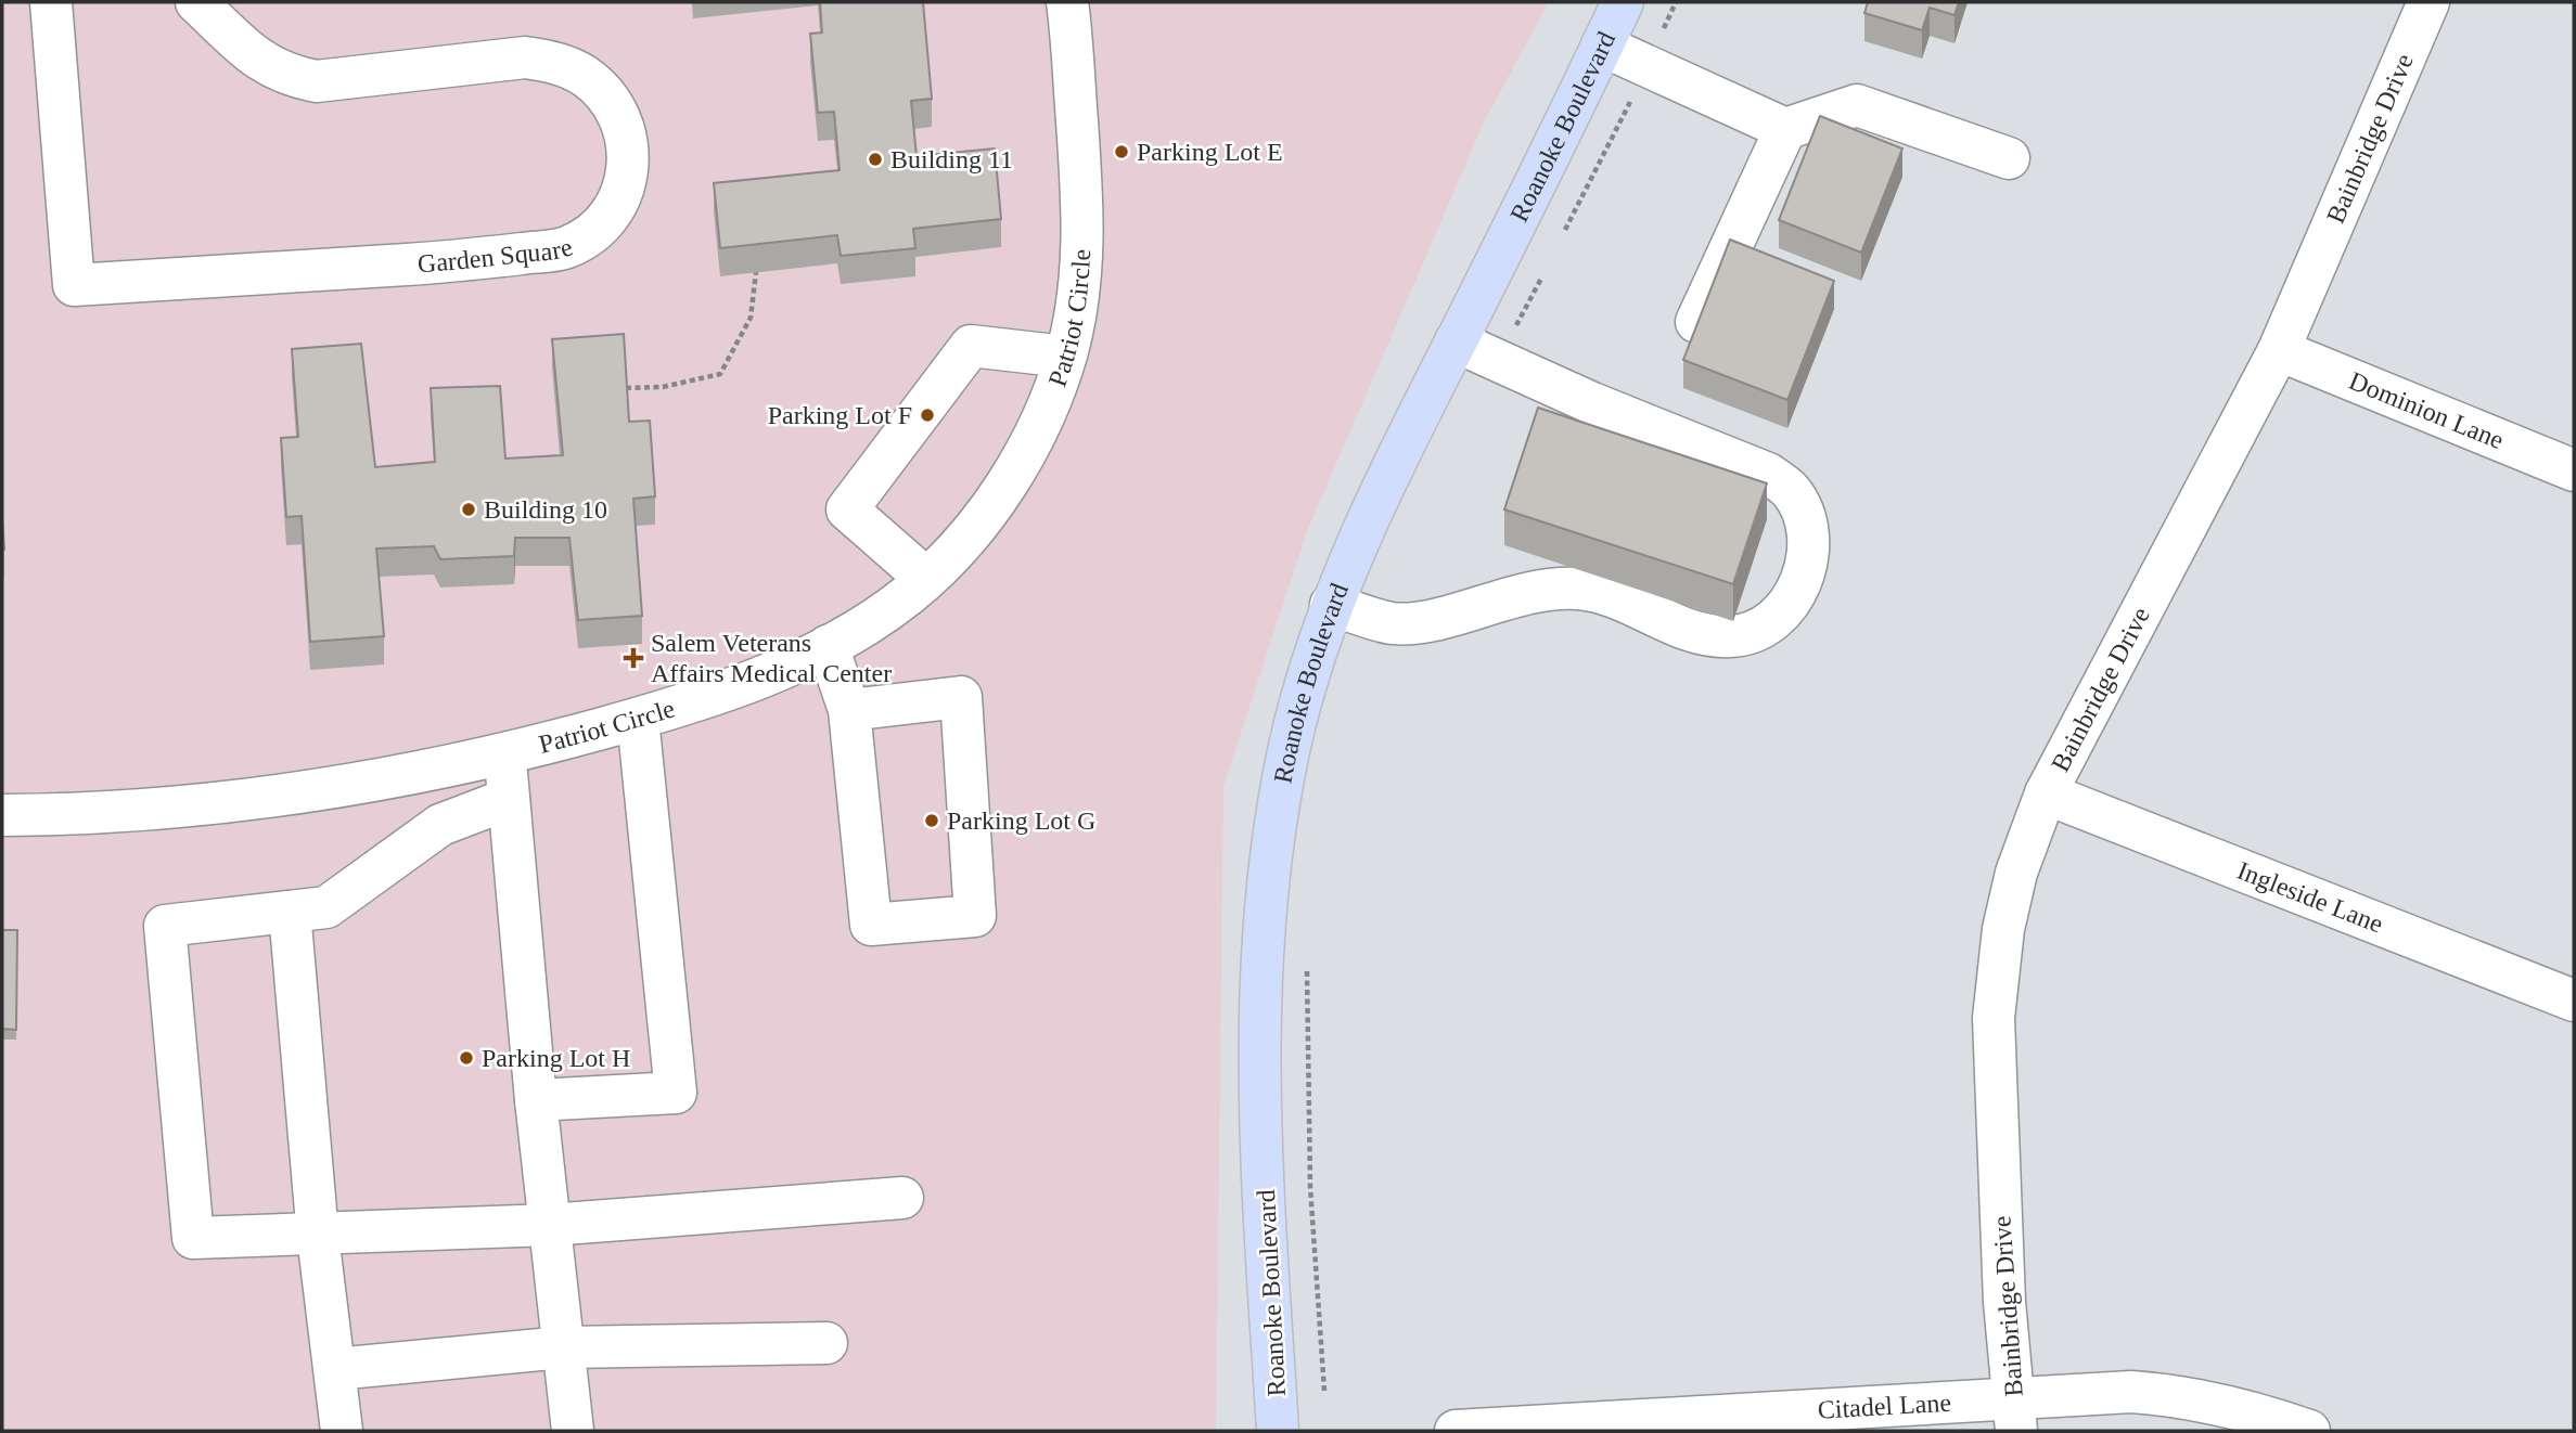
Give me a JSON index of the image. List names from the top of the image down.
{
  "streets": {
    "main road": ["Roanoke Boulevard"],
    "street": [
      "Bainbridge Drive",
      "Garden Square",
      "Patriot Circle",
      "Dominion Lane",
      "Ingleside Lane",
      "Citadel Lane"
    ]
  },
  "crossings": [
    ["Bainbridge Drive", "Dominion Lane"],
    ["Bainbridge Drive", "Ingleside Lane"],
    ["Bainbridge Drive", "Citadel Lane"]
  ],
  "places": {
    "other": [
      "Parking Lot E",
      "Building 11",
      "Parking Lot F",
      "Building 10",
      "Parking Lot G",
      "Parking Lot H"
    ],
    "health": ["Salem Veterans Affairs Medical Center"]
  }
}
